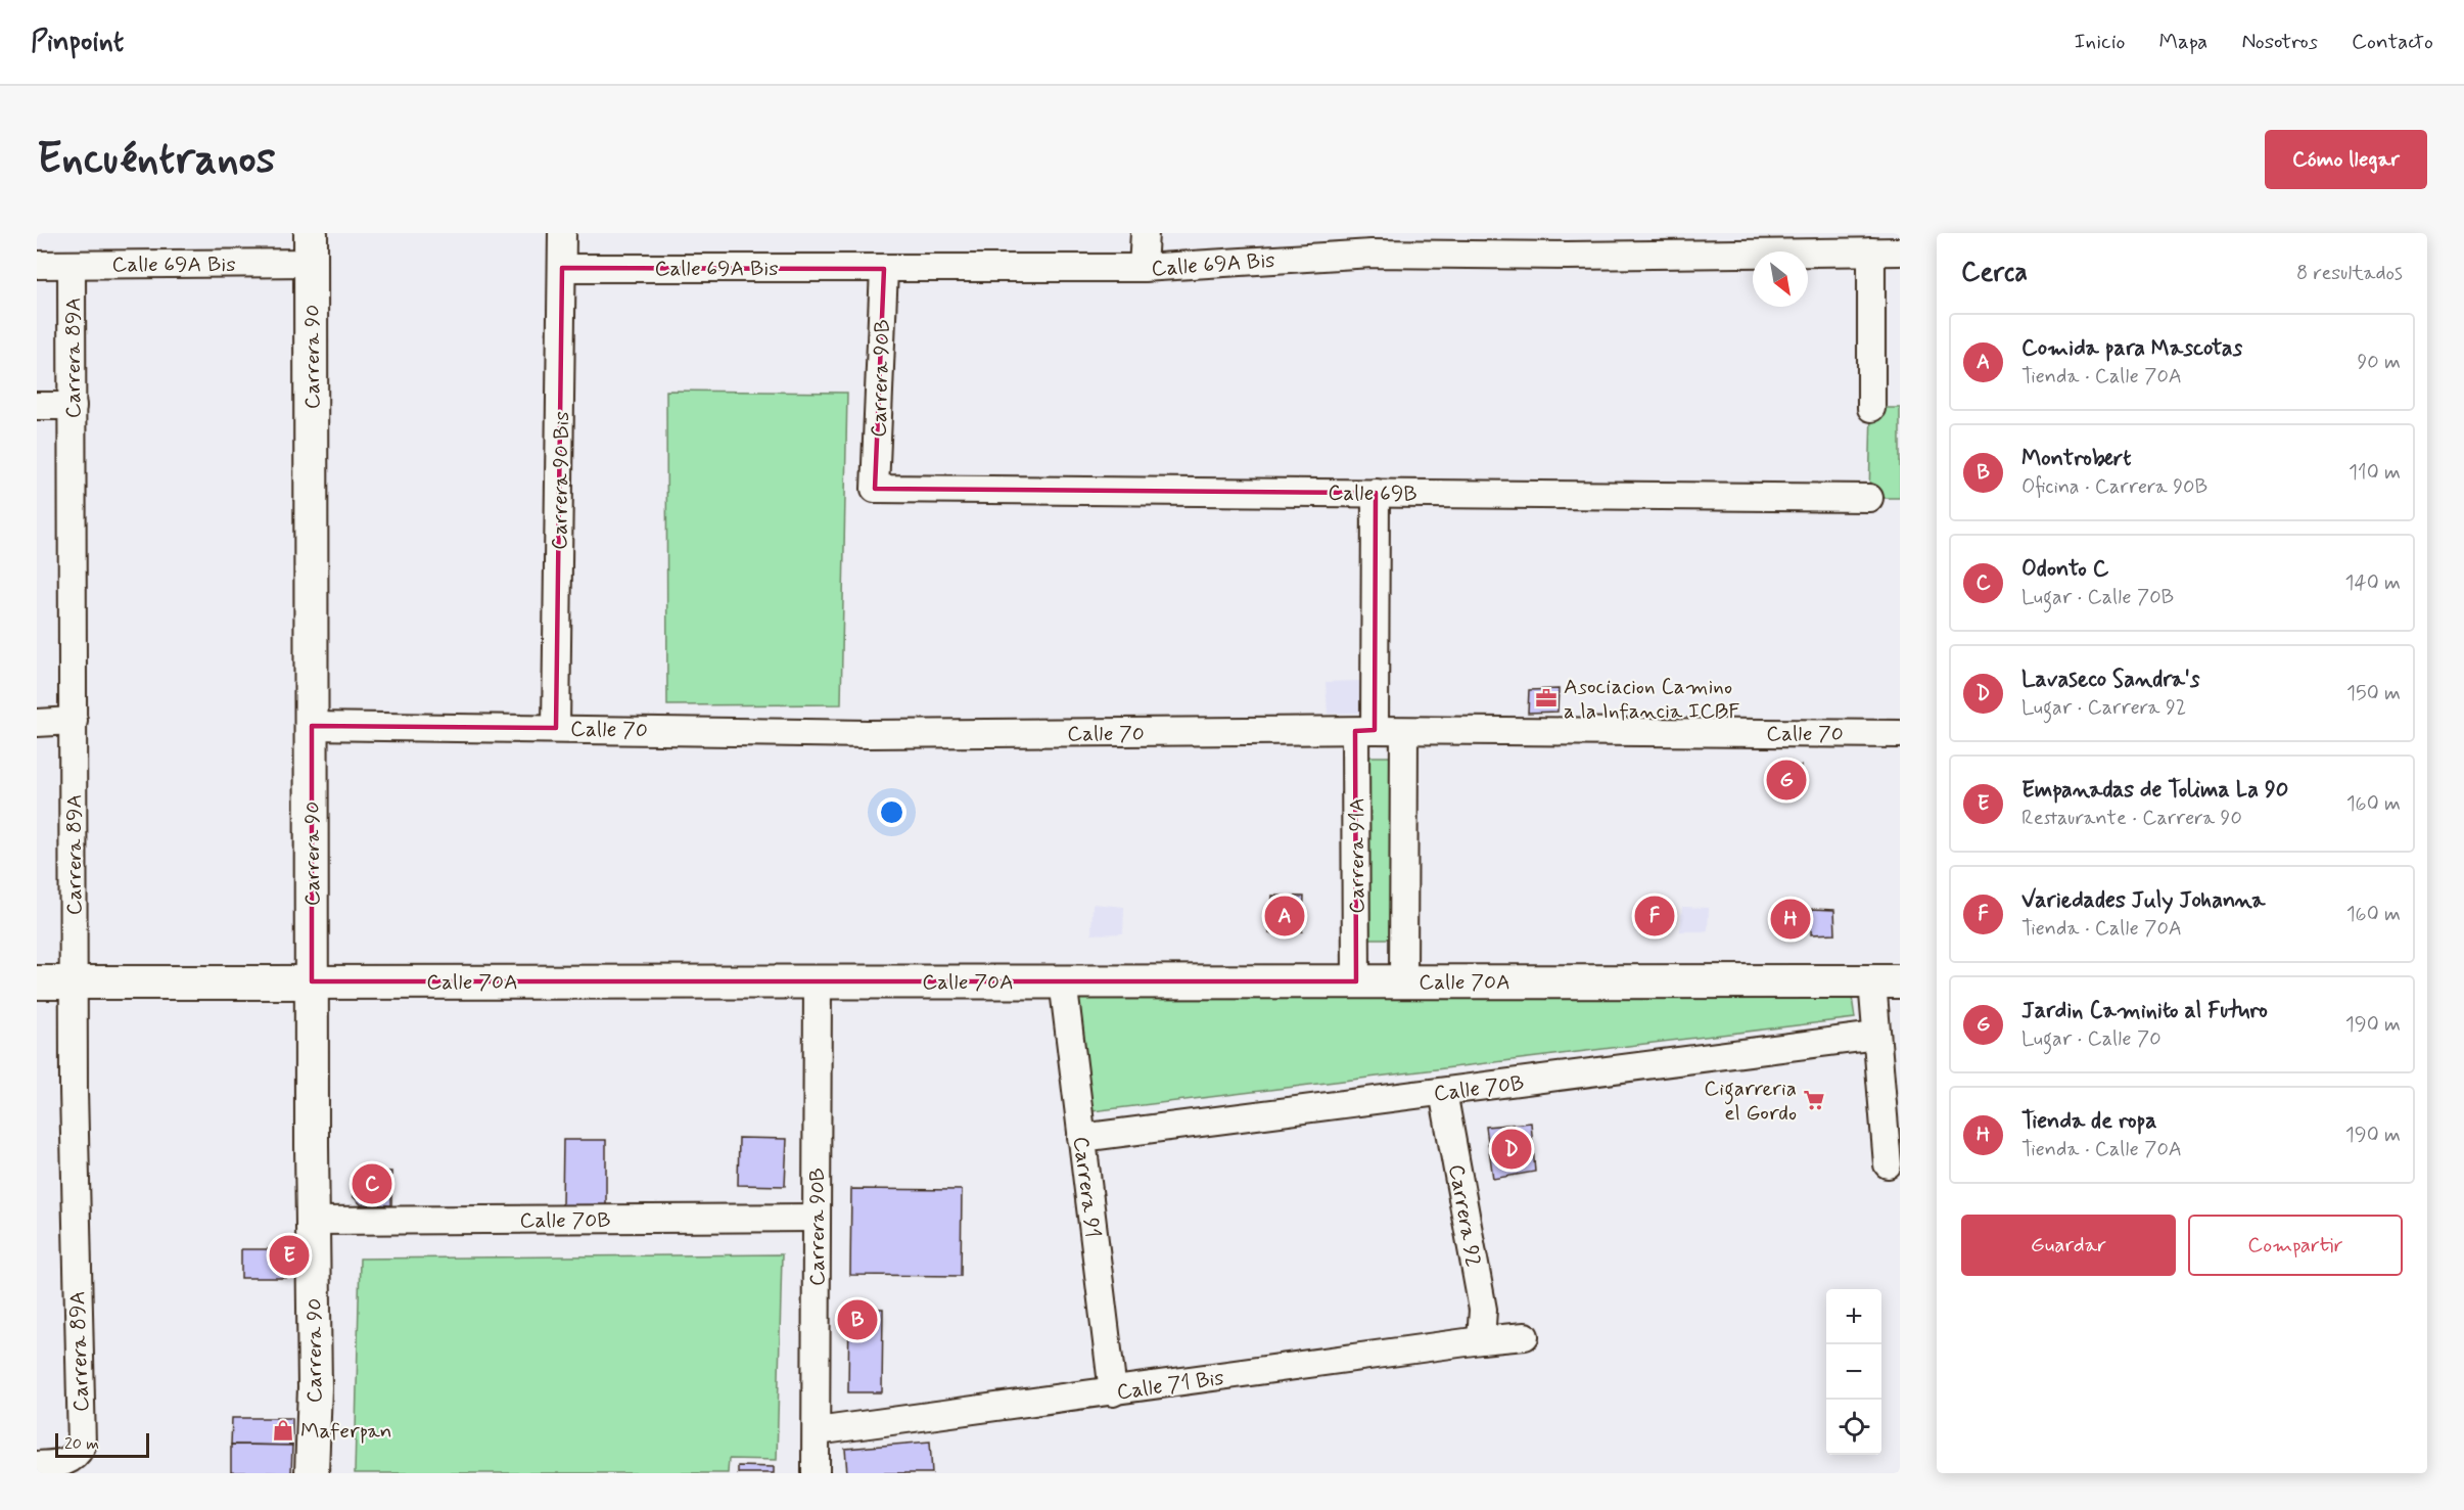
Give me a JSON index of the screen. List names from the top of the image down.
{
  "streets": {
    "street": [
      "Calle 69A Bis",
      "Carrera 90",
      "Carrera 89A",
      "Carrera 90B",
      "Carrera 90 Bis",
      "Calle 69B",
      "Calle 70",
      "Carrera 91A",
      "Calle 70A",
      "Calle 70B",
      "Carrera 91",
      "Carrera 92",
      "Calle 71 Bis"
    ]
  },
  "crossings": [
    ["Calle 69A Bis", "Carrera 90"],
    ["Calle 69A Bis", "Carrera 89A"],
    ["Calle 69A Bis", "Carrera 90B"],
    ["Calle 69A Bis", "Carrera 90 Bis"],
    ["Carrera 90", "Calle 70"],
    ["Carrera 90", "Calle 70A"],
    ["Carrera 90", "Calle 70B"],
    ["Carrera 89A", "Calle 70A"],
    ["Carrera 90B", "Calle 69B"],
    ["Carrera 90B", "Calle 70A"],
    ["Carrera 90B", "Calle 70B"],
    ["Carrera 90B", "Calle 71 Bis"],
    ["Carrera 90 Bis", "Calle 70"],
    ["Calle 69B", "Carrera 91A"],
    ["Calle 70", "Carrera 91A"],
    ["Carrera 91A", "Calle 70A"],
    ["Calle 70A", "Carrera 91"],
    ["Calle 70B", "Carrera 91"],
    ["Calle 70B", "Carrera 92"],
    ["Carrera 91", "Calle 71 Bis"],
    ["Carrera 92", "Calle 71 Bis"]
  ],
  "places": {
    "office": ["Asociacion Camino a la Infancia ICBF"],
    "supermarket": ["Cigarreria el Gordo"],
    "shop": ["Maferpan"]
  },
  "scale_bar": "20 m",
  "north": "bottom right",
  "page": {
    "header": "Pinpoint",
    "nav": [
      "Inicio",
      "Mapa",
      "Nosotros",
      "Contacto"
    ],
    "buttons": [
      "Cómo llegar",
      ["Guardar", "Compartir"]
    ],
    "title": "Encuéntranos",
    "heading": ["Cerca", "8 resultados"],
    "list": [
      {
        "mark": "A",
        "name": "Comida para Mascotas",
        "note": "Tienda · Calle 70A",
        "value": "90 m"
      },
      {
        "mark": "B",
        "name": "Montrobert",
        "note": "Oficina · Carrera 90B",
        "value": "110 m"
      },
      {
        "mark": "C",
        "name": "Odonto C",
        "note": "Lugar · Calle 70B",
        "value": "140 m"
      },
      {
        "mark": "D",
        "name": "Lavaseco Sandra's",
        "note": "Lugar · Carrera 92",
        "value": "150 m"
      },
      {
        "mark": "E",
        "name": "Empanadas de Tolima La 90",
        "note": "Restaurante · Carrera 90",
        "value": "160 m"
      },
      {
        "mark": "F",
        "name": "Variedades July Johanna",
        "note": "Tienda · Calle 70A",
        "value": "160 m"
      },
      {
        "mark": "G",
        "name": "Jardin Caminito al Futuro",
        "note": "Lugar · Calle 70",
        "value": "190 m"
      },
      {
        "mark": "H",
        "name": "Tienda de ropa",
        "note": "Tienda · Calle 70A",
        "value": "190 m"
      }
    ],
    "pins": [
      "G",
      "A",
      "F",
      "H",
      "D",
      "C",
      "E",
      "B"
    ],
    "map_buttons": ["+", "−"],
    "scale": "20 m"
  }
}
